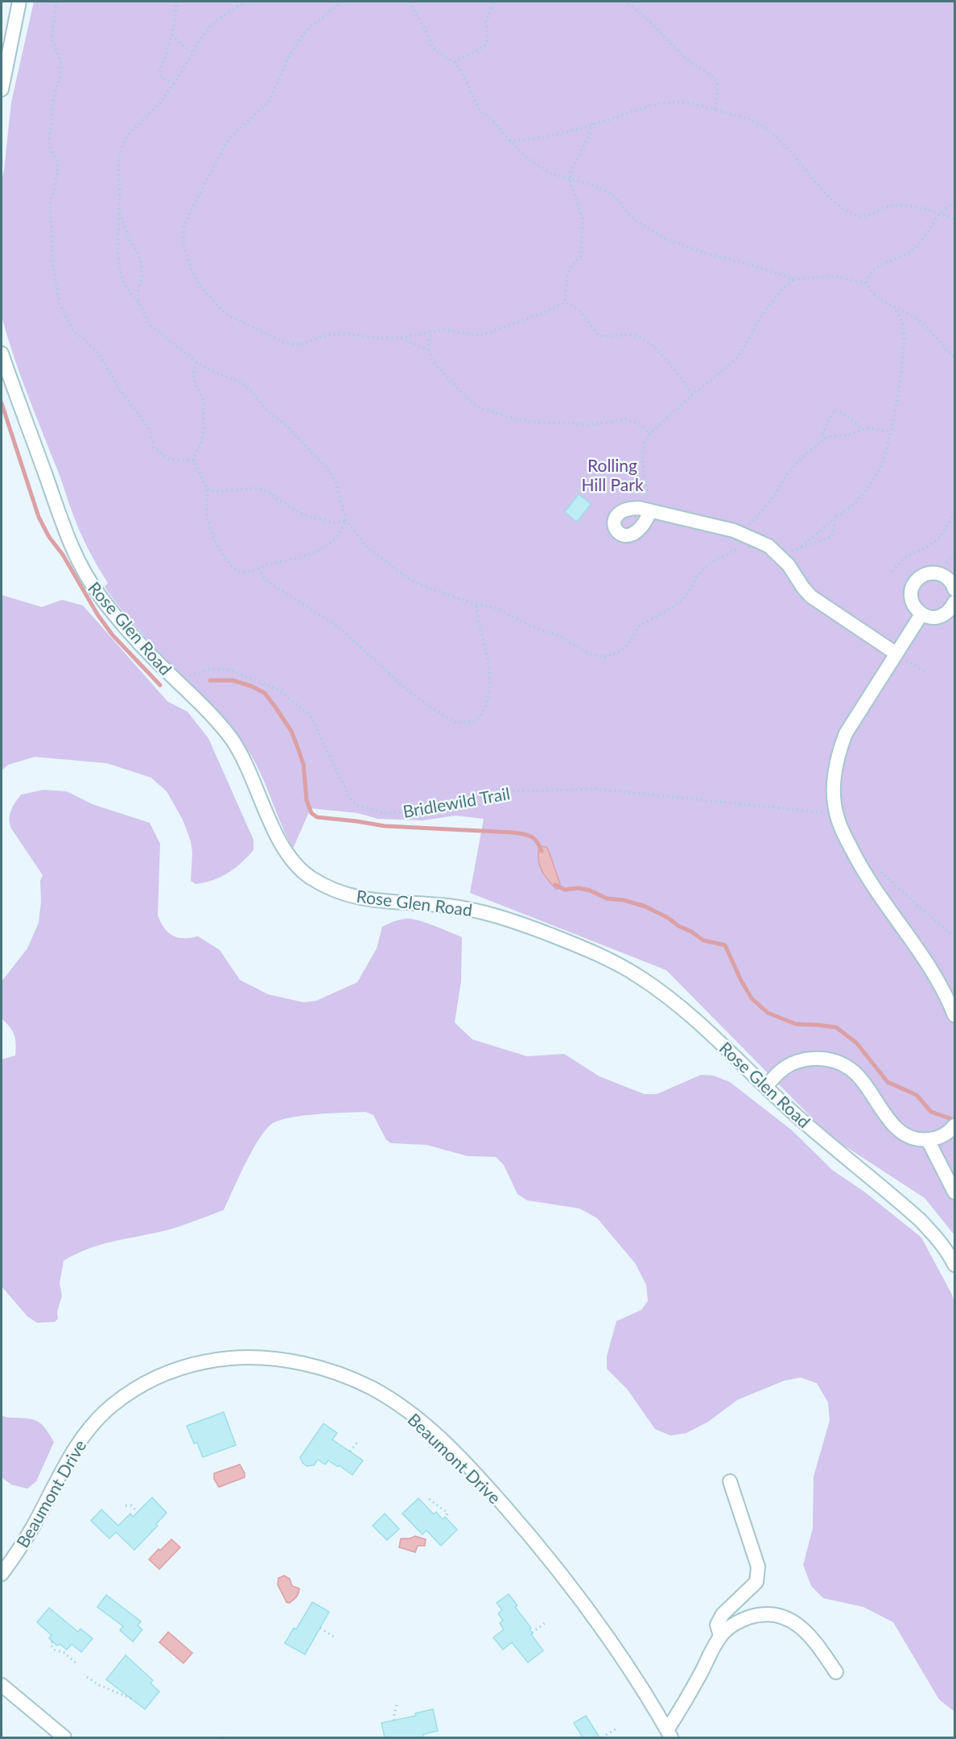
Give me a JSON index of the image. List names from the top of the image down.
{
  "streets": {
    "street": ["Rose Glen Road", "Beaumont Drive"],
    "path": ["Bridlewild Trail"]
  },
  "crossings": [
    ["Rose Glen Road", "Bridlewild Trail"]
  ],
  "parks": ["Rolling Hill Park"]
}
